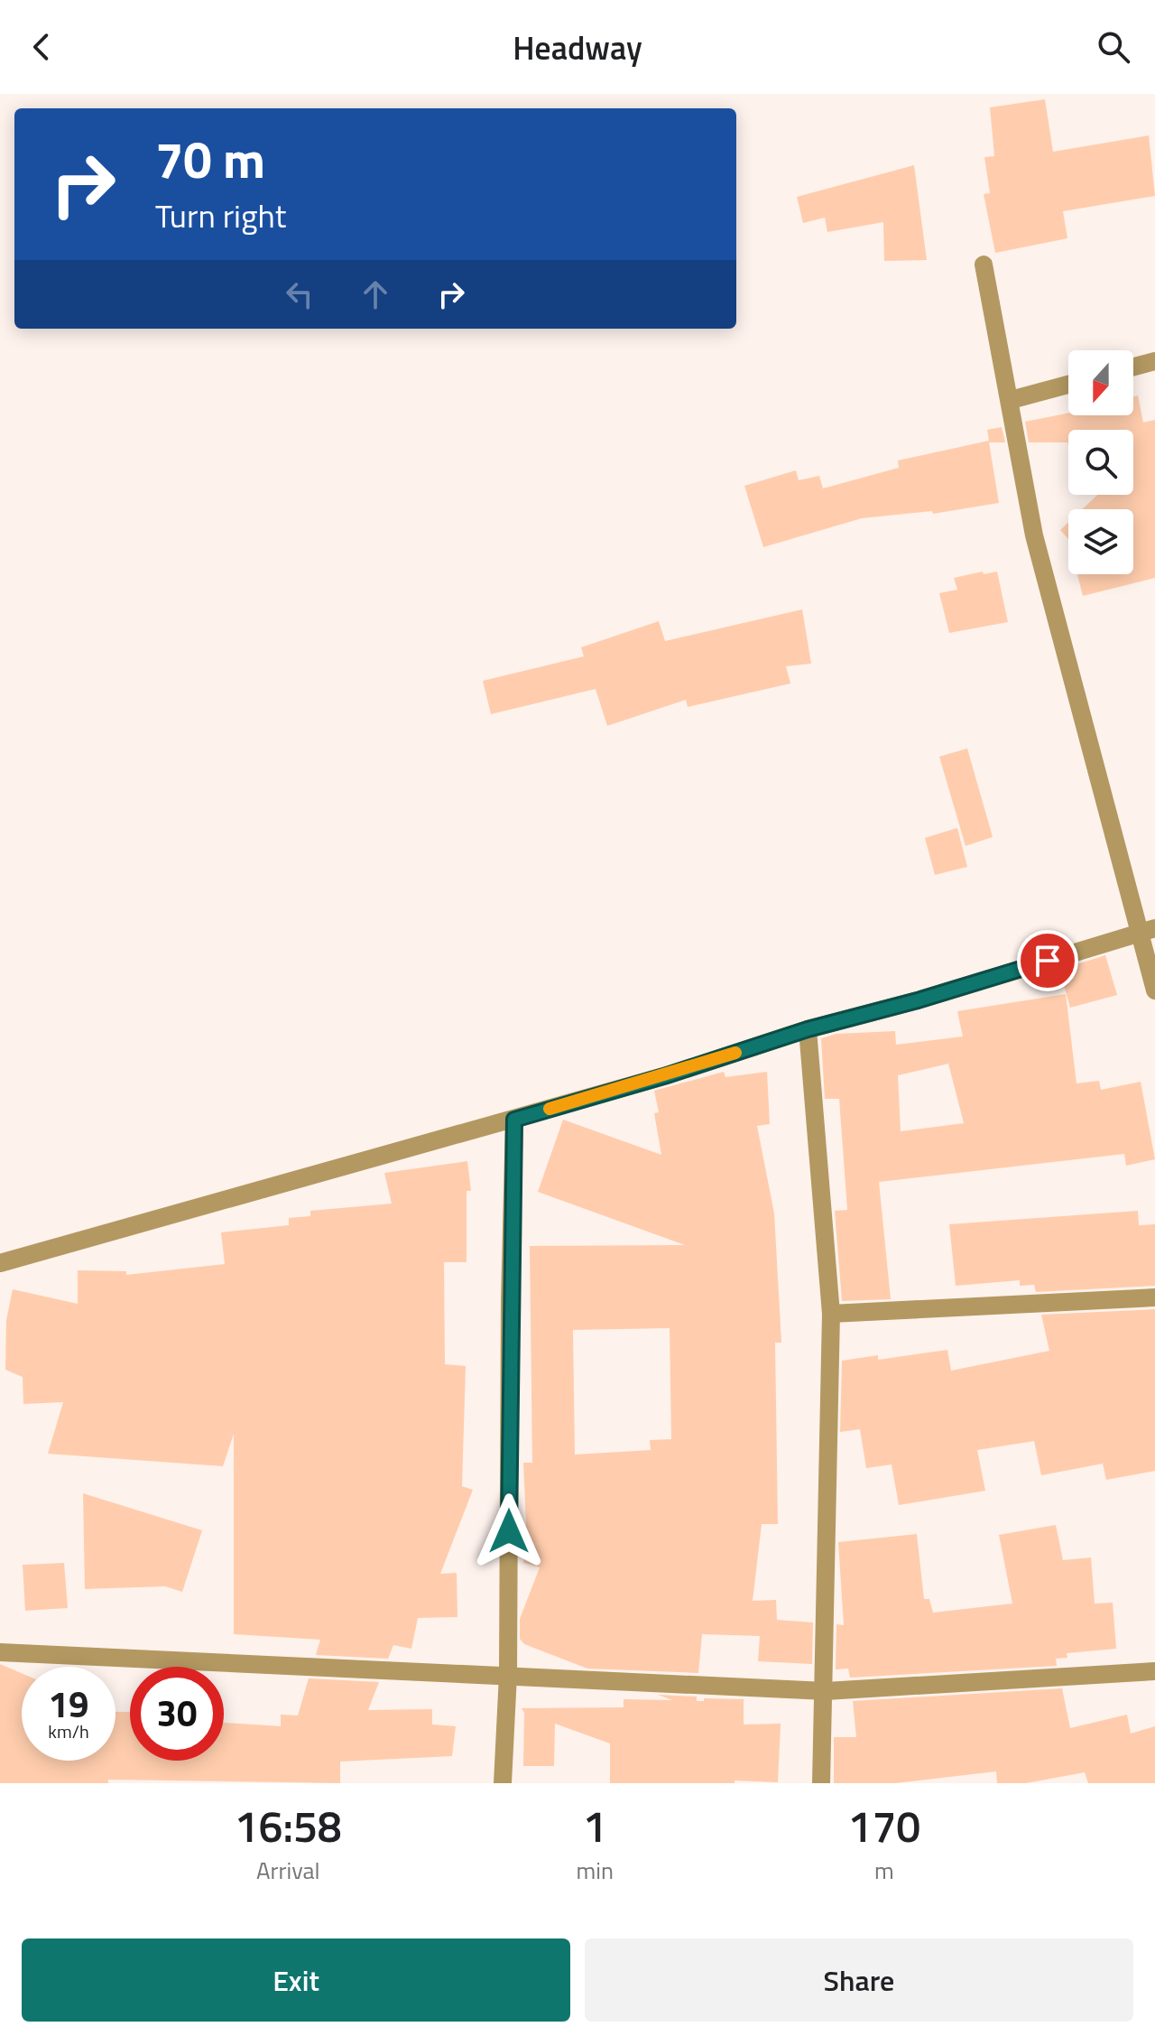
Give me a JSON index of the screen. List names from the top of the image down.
{
  "north": "bottom",
  "page": {
    "header": "Headway",
    "turn": ["70 m", "Turn right"],
    "speed": "19 km/h",
    "limit": "30",
    "eta": [
      "16:58",
      "Arrival",
      "1",
      "min",
      "170",
      "m"
    ],
    "buttons": ["Exit", "Share"]
  }
}
